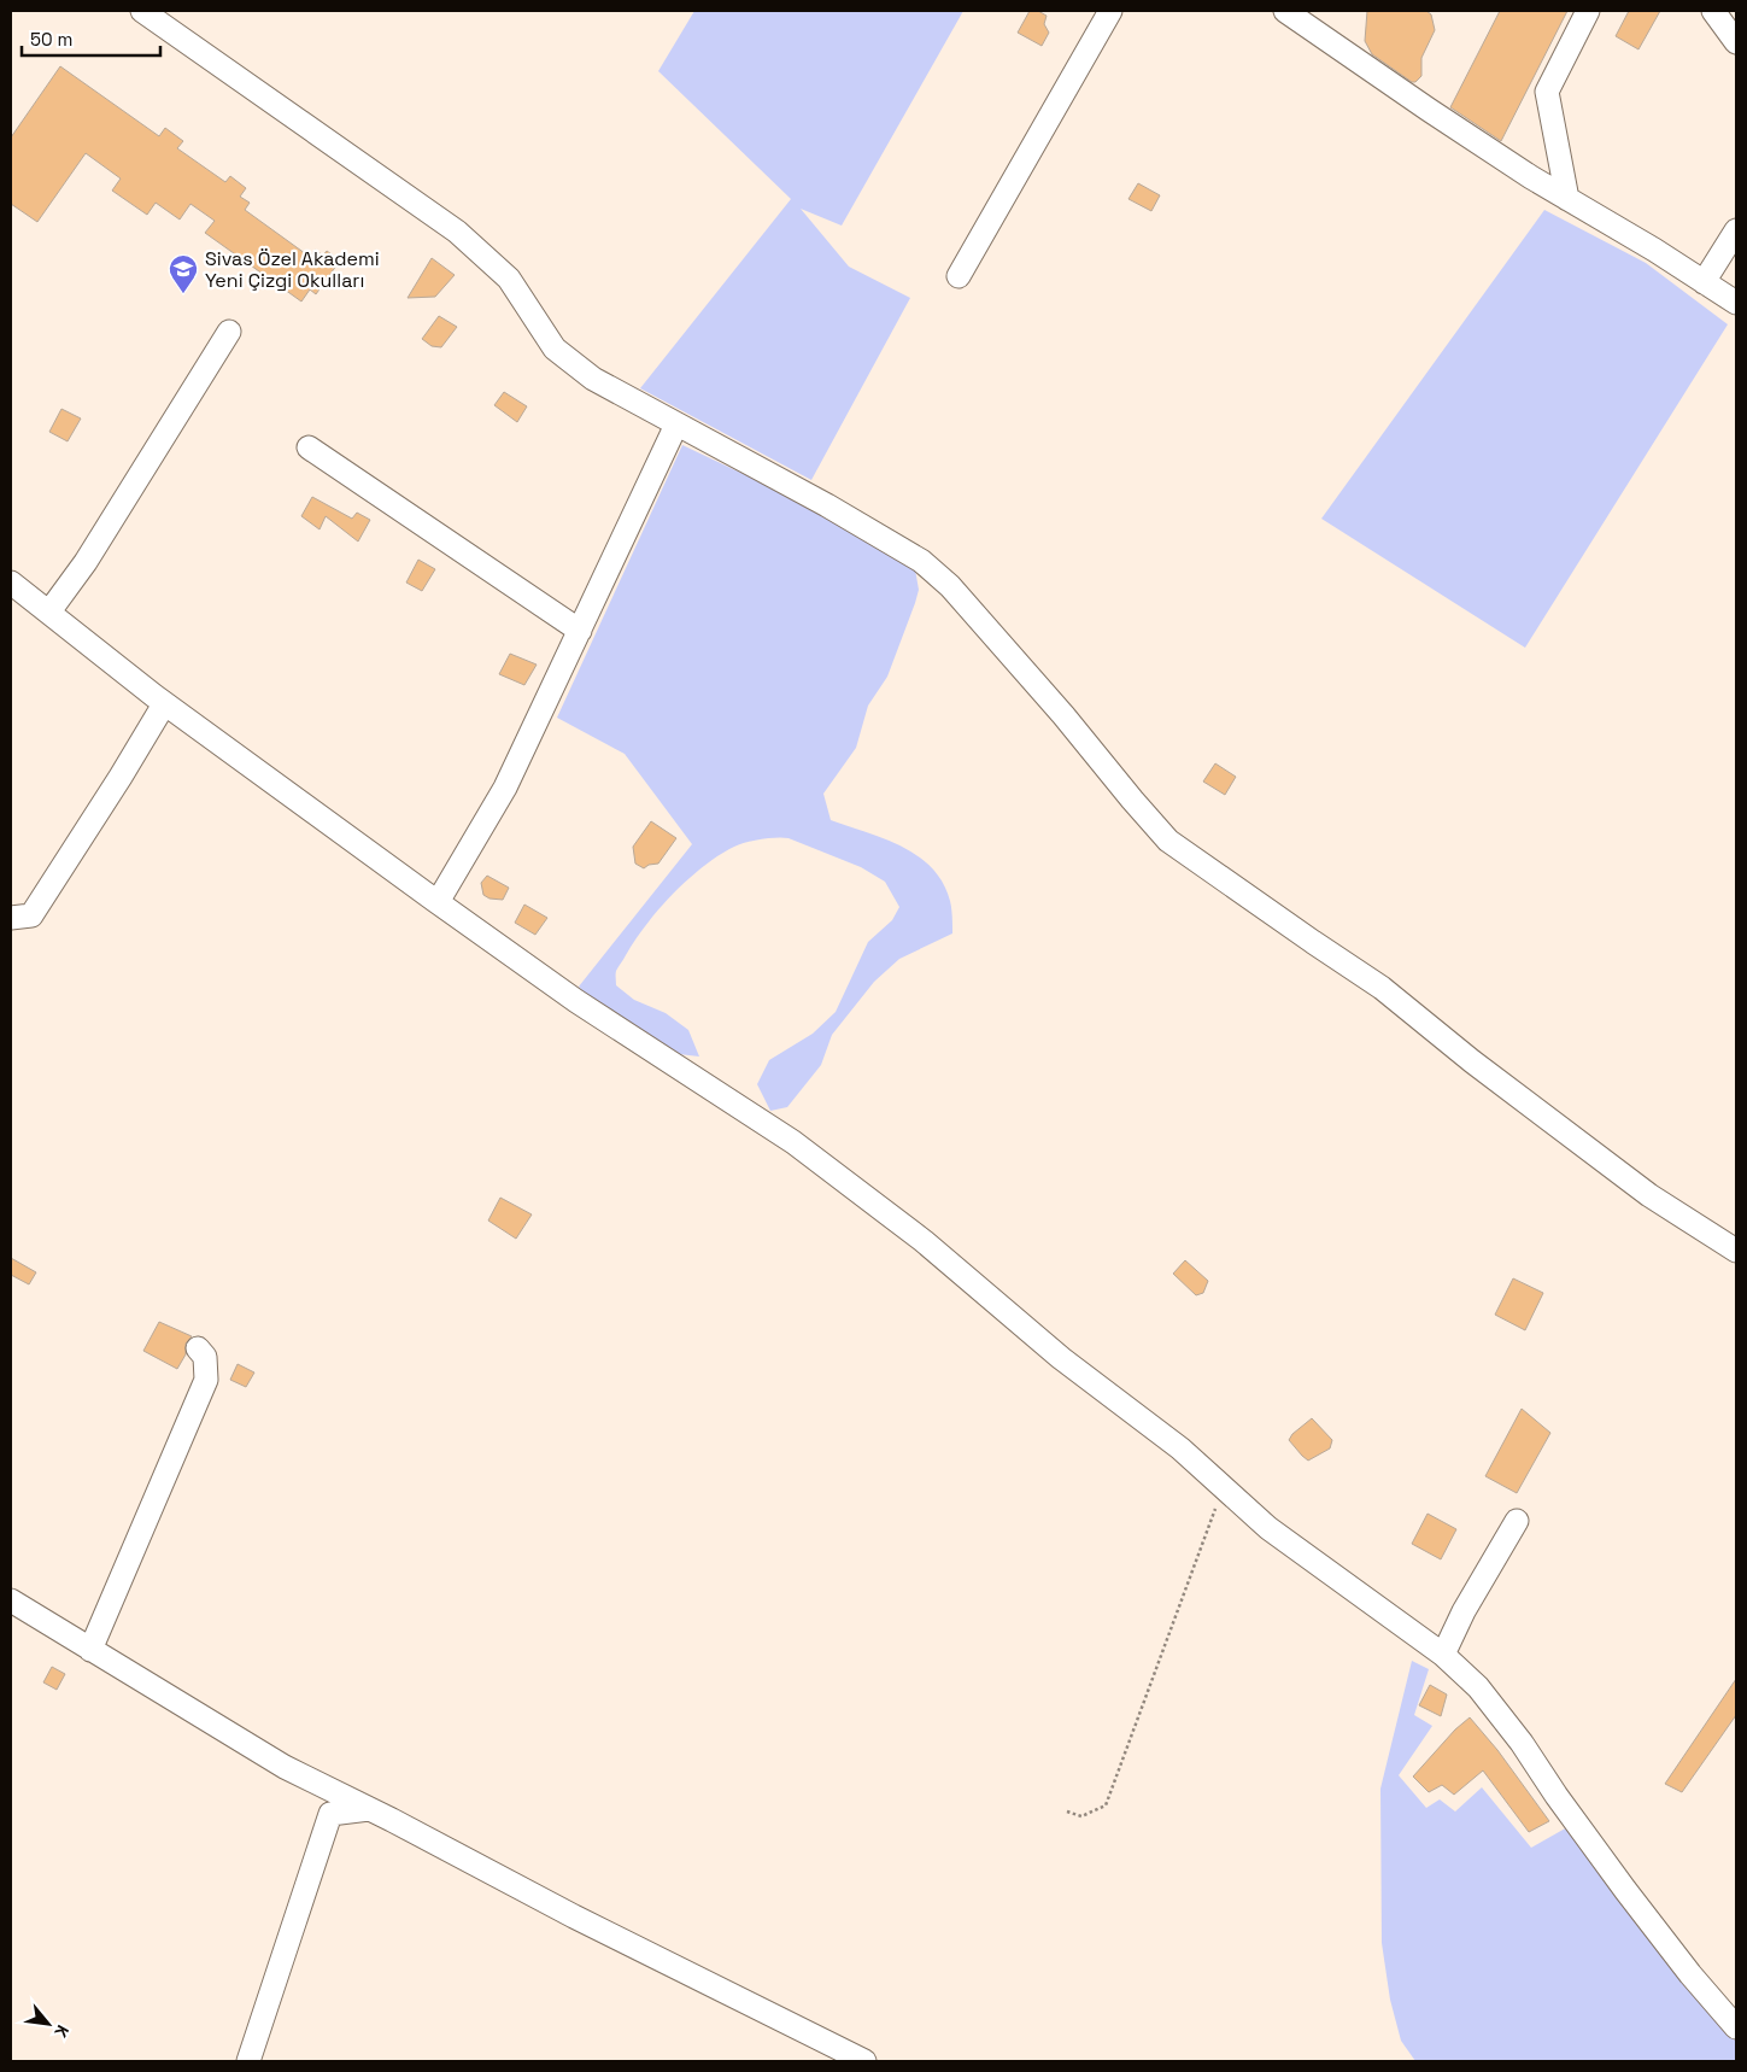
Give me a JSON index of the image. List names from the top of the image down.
{
  "places": {
    "school or university": ["Sivas Özel Akademi Yeni Çizgi Okulları"]
  },
  "scale_bar": "50 m",
  "north": "bottom right"
}
